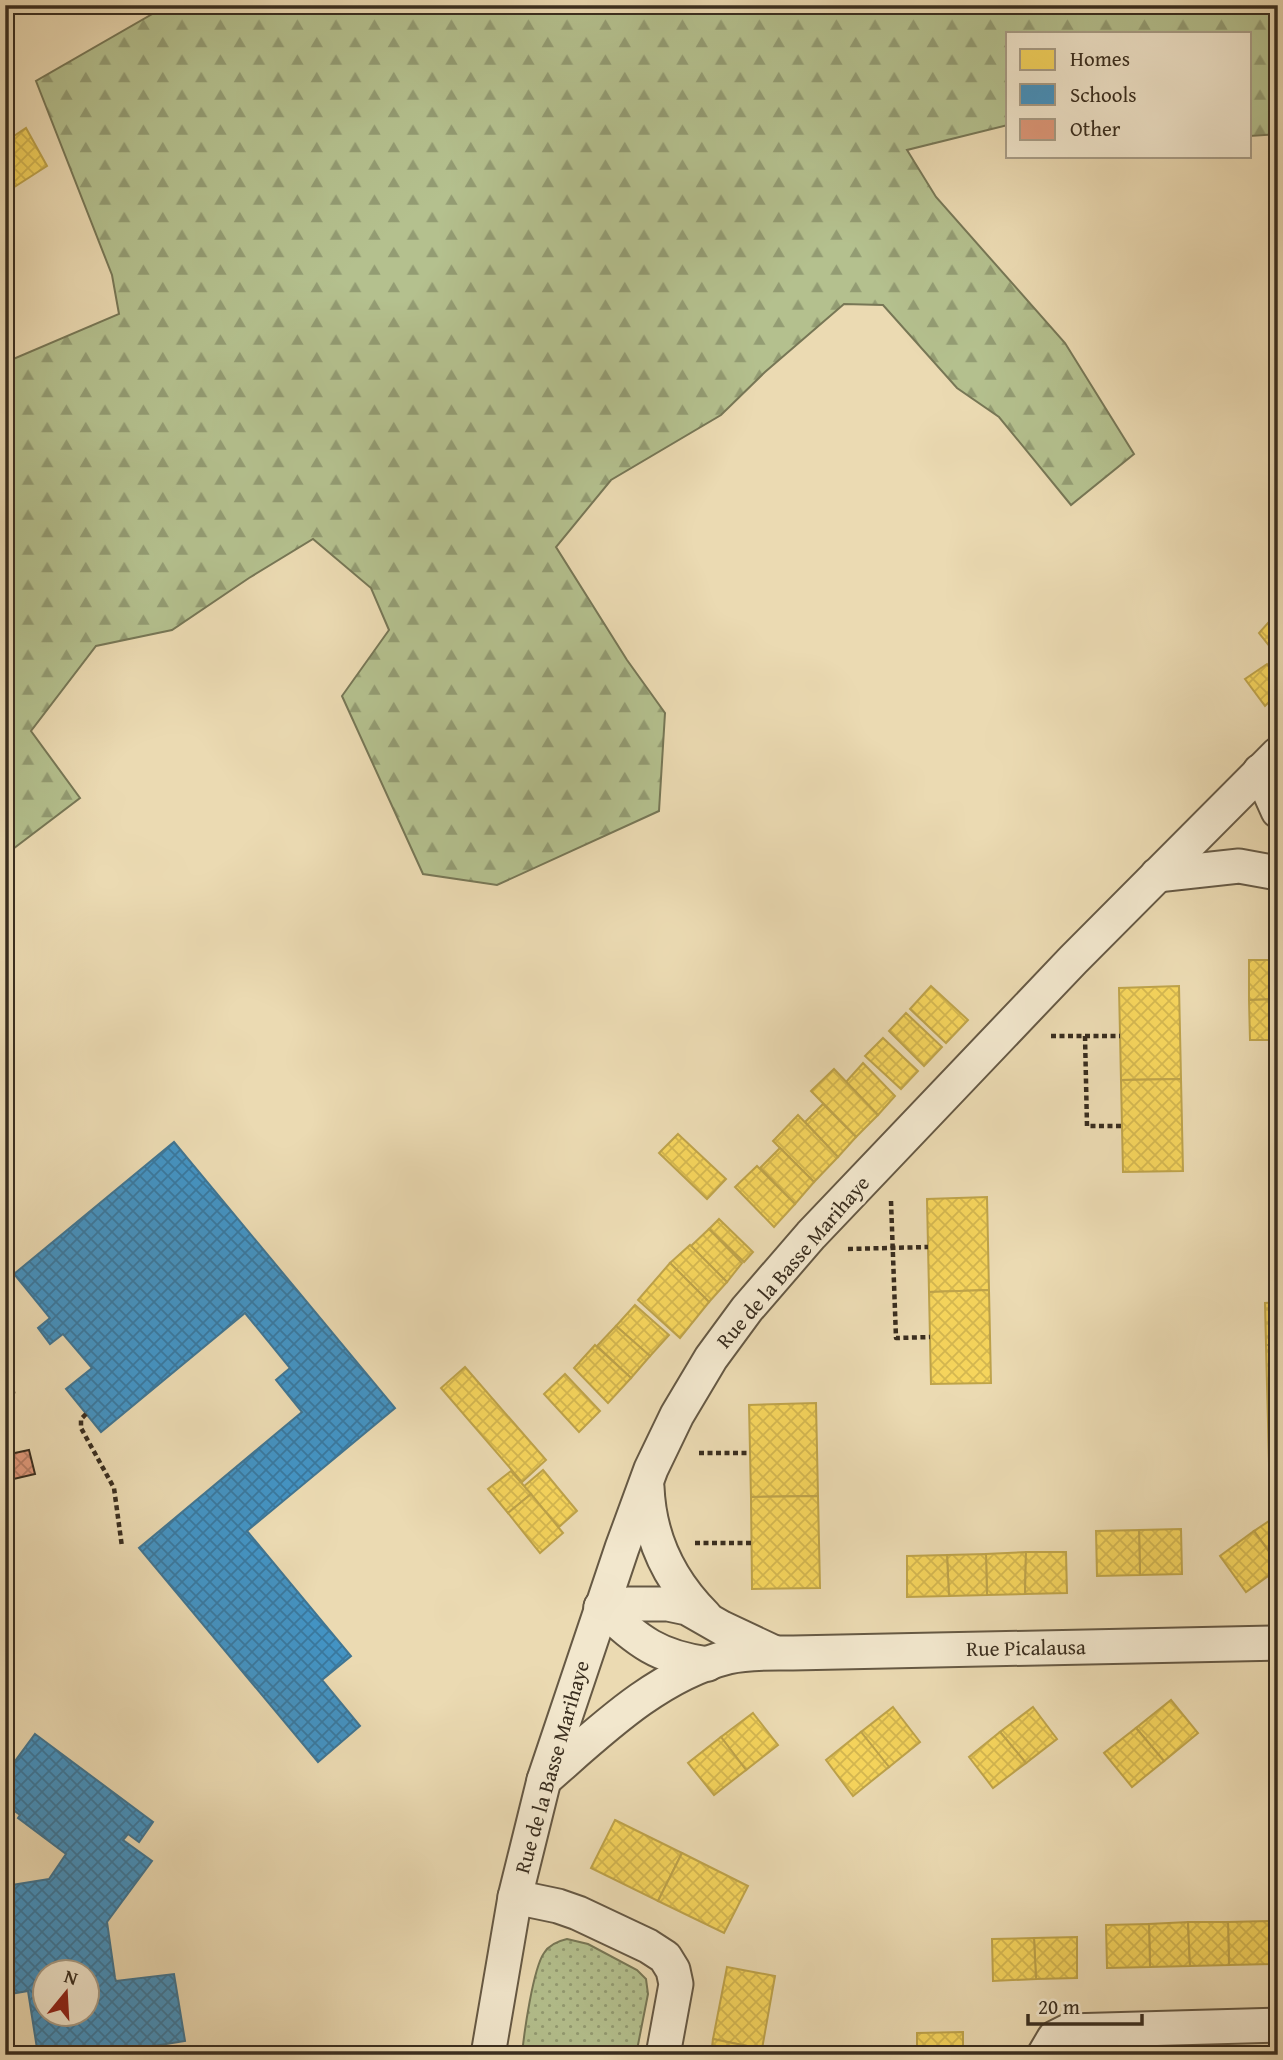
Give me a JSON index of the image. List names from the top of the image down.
{
  "streets": {
    "street": ["Rue de la Basse Marihaye", "Rue Picalausa"]
  },
  "crossings": [
    ["Rue de la Basse Marihaye", "Rue Picalausa"]
  ],
  "legend": ["Homes", "Schools", "Other"],
  "scale_bar": "20 m",
  "north": "top"
}
